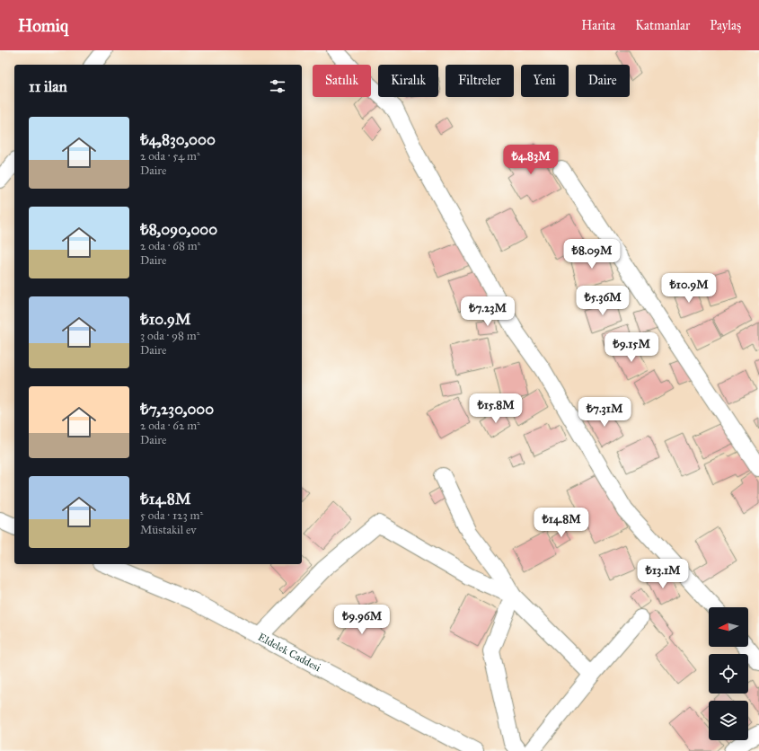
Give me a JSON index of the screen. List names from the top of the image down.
{
  "streets": {
    "street": ["Eldelek Caddesi"]
  },
  "north": "left",
  "page": {
    "header": "Homiq",
    "nav": ["Harita", "Katmanlar", "Paylaş"],
    "chip": [
      "Satılık",
      "Kiralık",
      "Filtreler",
      "Yeni",
      "Daire"
    ],
    "heading": "11 ilan",
    "list": [
      {
        "name": "₺4,830,000",
        "note": "2 oda · 54 m² · Daire"
      },
      {
        "name": "₺8,090,000",
        "note": "2 oda · 68 m² · Daire"
      },
      {
        "name": "₺10.9M",
        "note": "3 oda · 98 m² · Daire"
      },
      {
        "name": "₺7,230,000",
        "note": "2 oda · 62 m² · Daire"
      },
      {
        "name": "₺14.8M",
        "note": "5 oda · 123 m² · Müstakil ev"
      }
    ],
    "price": [
      "₺4.83M",
      "₺8.09M",
      "₺10.9M",
      "₺5.36M",
      "₺7.23M",
      "₺9.15M",
      "₺15.8M",
      "₺7.31M",
      "₺14.8M",
      "₺13.1M",
      "₺9.96M"
    ]
  }
}
